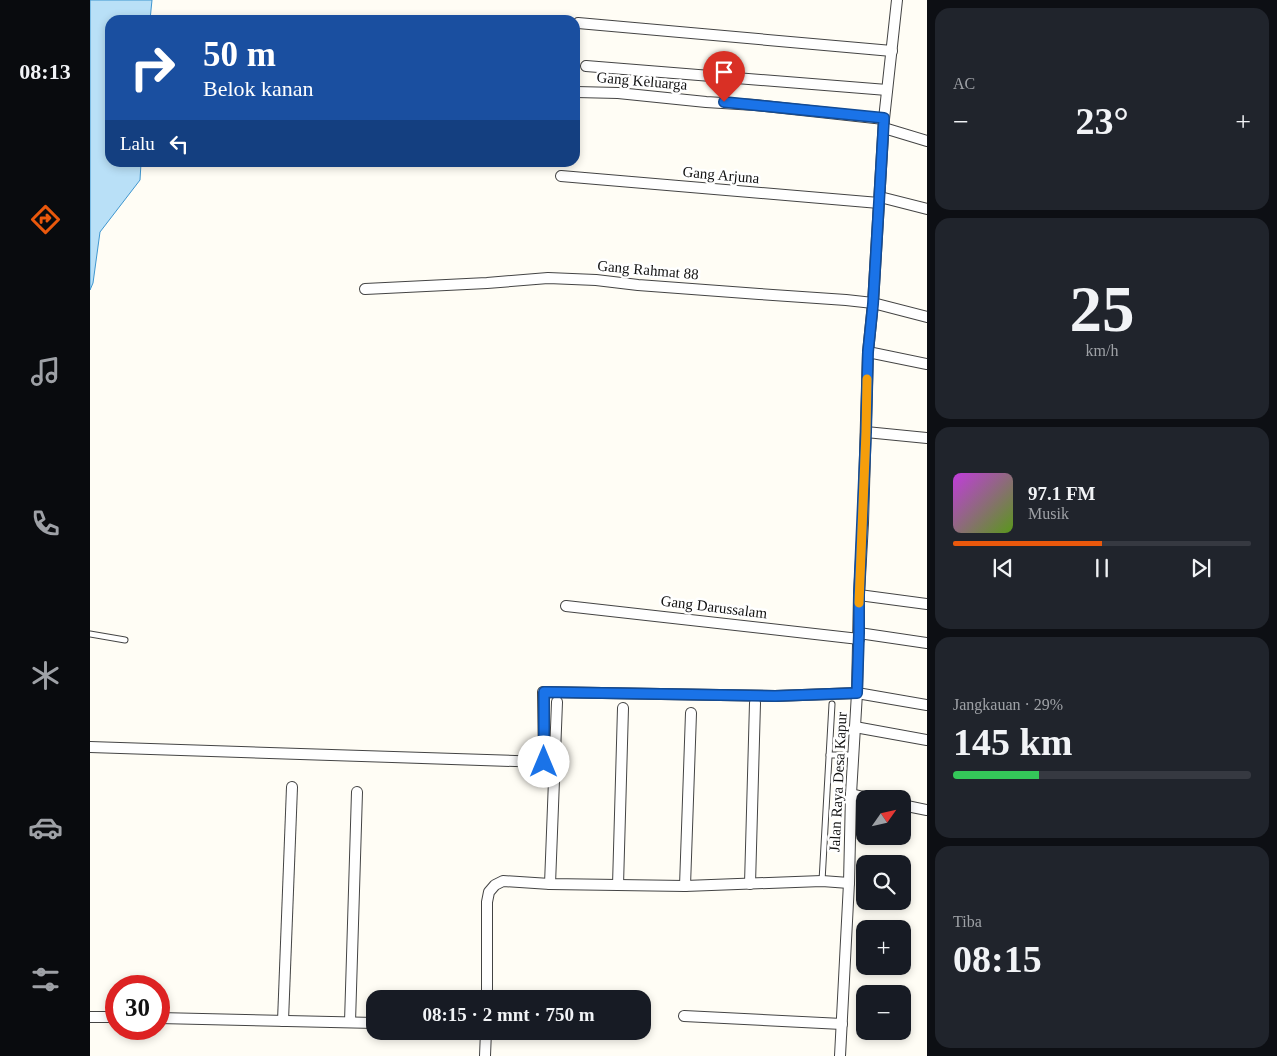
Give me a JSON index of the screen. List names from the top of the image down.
{
  "streets": {
    "street": [
      "Gang Keluarga",
      "Gang Arjuna",
      "Gang Rahmat 88",
      "Gang Darussalam",
      "Jalan Raya Desa Kapur"
    ]
  },
  "crossings": [
    ["Gang Keluarga", "Jalan Raya Desa Kapur"],
    ["Gang Arjuna", "Jalan Raya Desa Kapur"],
    ["Gang Rahmat 88", "Jalan Raya Desa Kapur"],
    ["Gang Darussalam", "Jalan Raya Desa Kapur"]
  ],
  "north": "top right",
  "page": {
    "tabs": "08:13",
    "tile": [
      "AC",
      ["25", "km/h"],
      ["Jangkauan · 29%", "145 km"],
      ["Tiba", "08:15"]
    ],
    "turn": ["50 m", "Belok kanan"],
    "heat": ["−", "23°", "+"],
    "then": "Lalu",
    "song": ["97.1 FM", "Musik"],
    "map_buttons": ["+", "−"],
    "limit": "30",
    "trip": "08:15 · 2 mnt · 750 m"
  }
}
